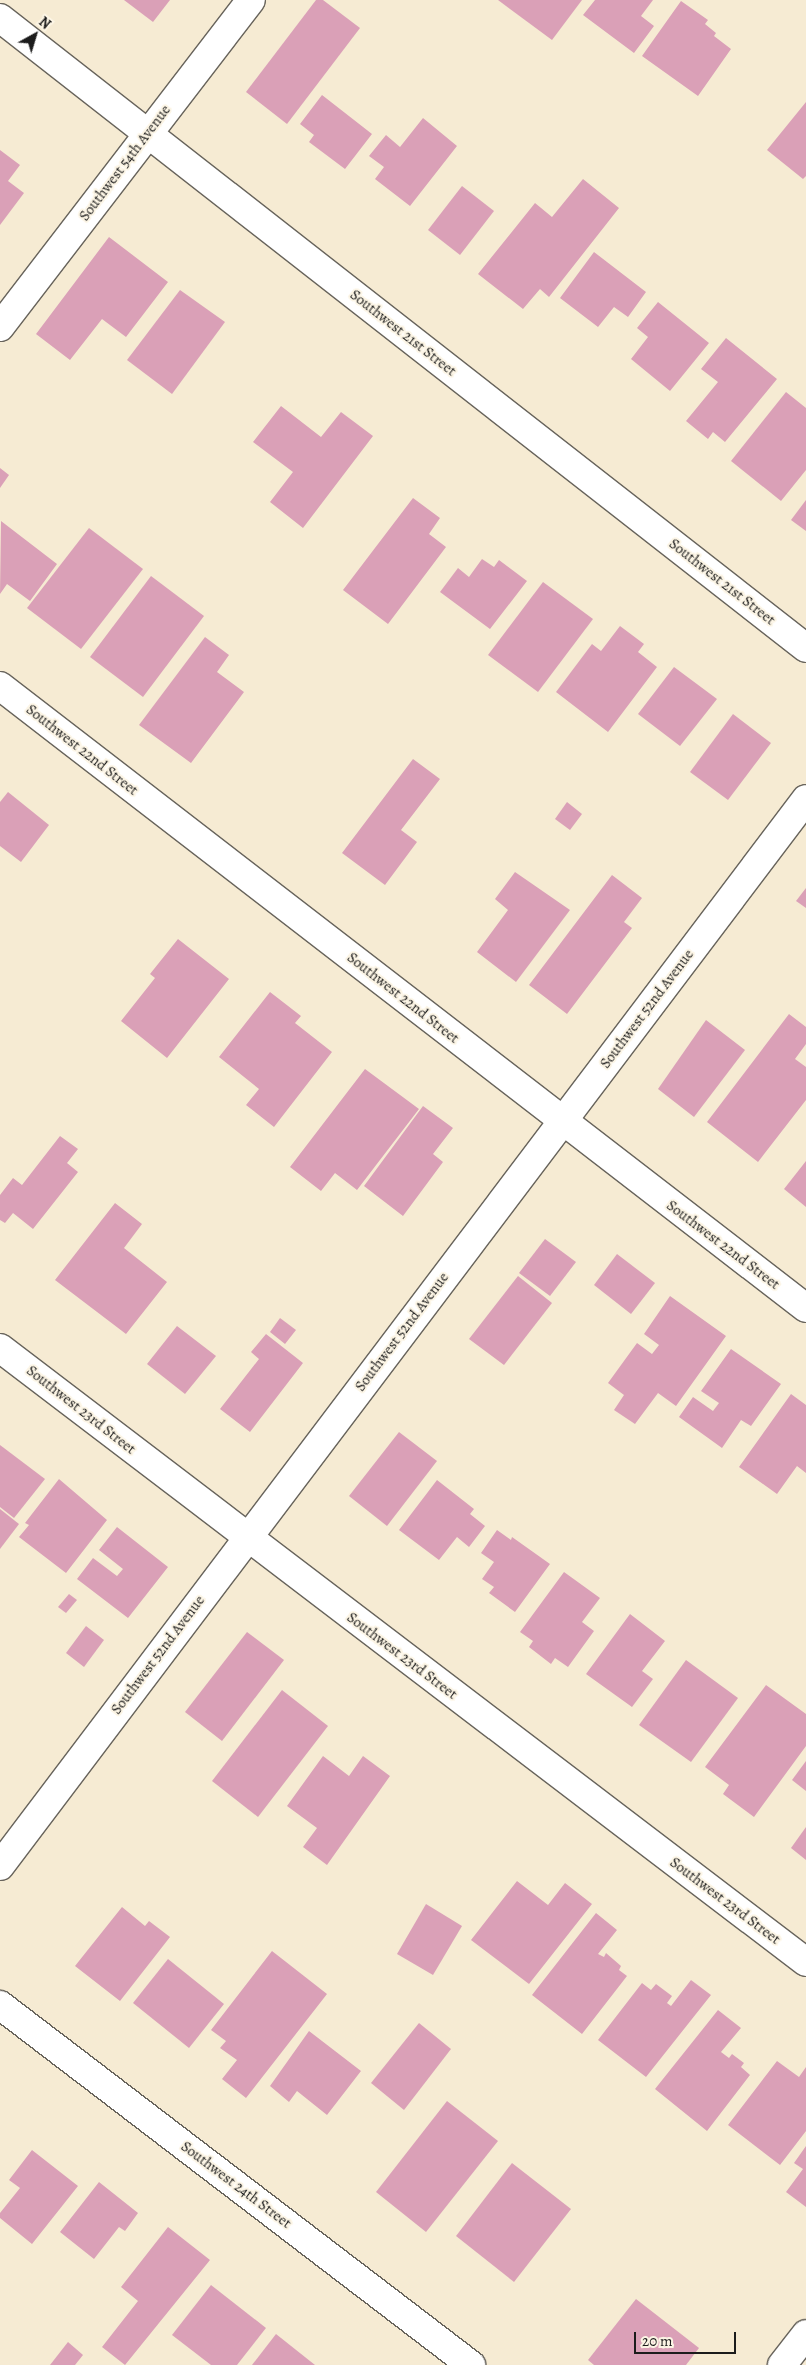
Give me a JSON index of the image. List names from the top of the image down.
{
  "streets": {
    "street": [
      "Southwest 54th Avenue",
      "Southwest 21st Street",
      "Southwest 22nd Street",
      "Southwest 52nd Avenue",
      "Southwest 23rd Street",
      "Southwest 24th Street"
    ]
  },
  "crossings": [
    ["Southwest 54th Avenue", "Southwest 21st Street"],
    ["Southwest 22nd Street", "Southwest 52nd Avenue"],
    ["Southwest 52nd Avenue", "Southwest 23rd Street"]
  ],
  "scale_bar": "20 m",
  "north": "top right"
}
